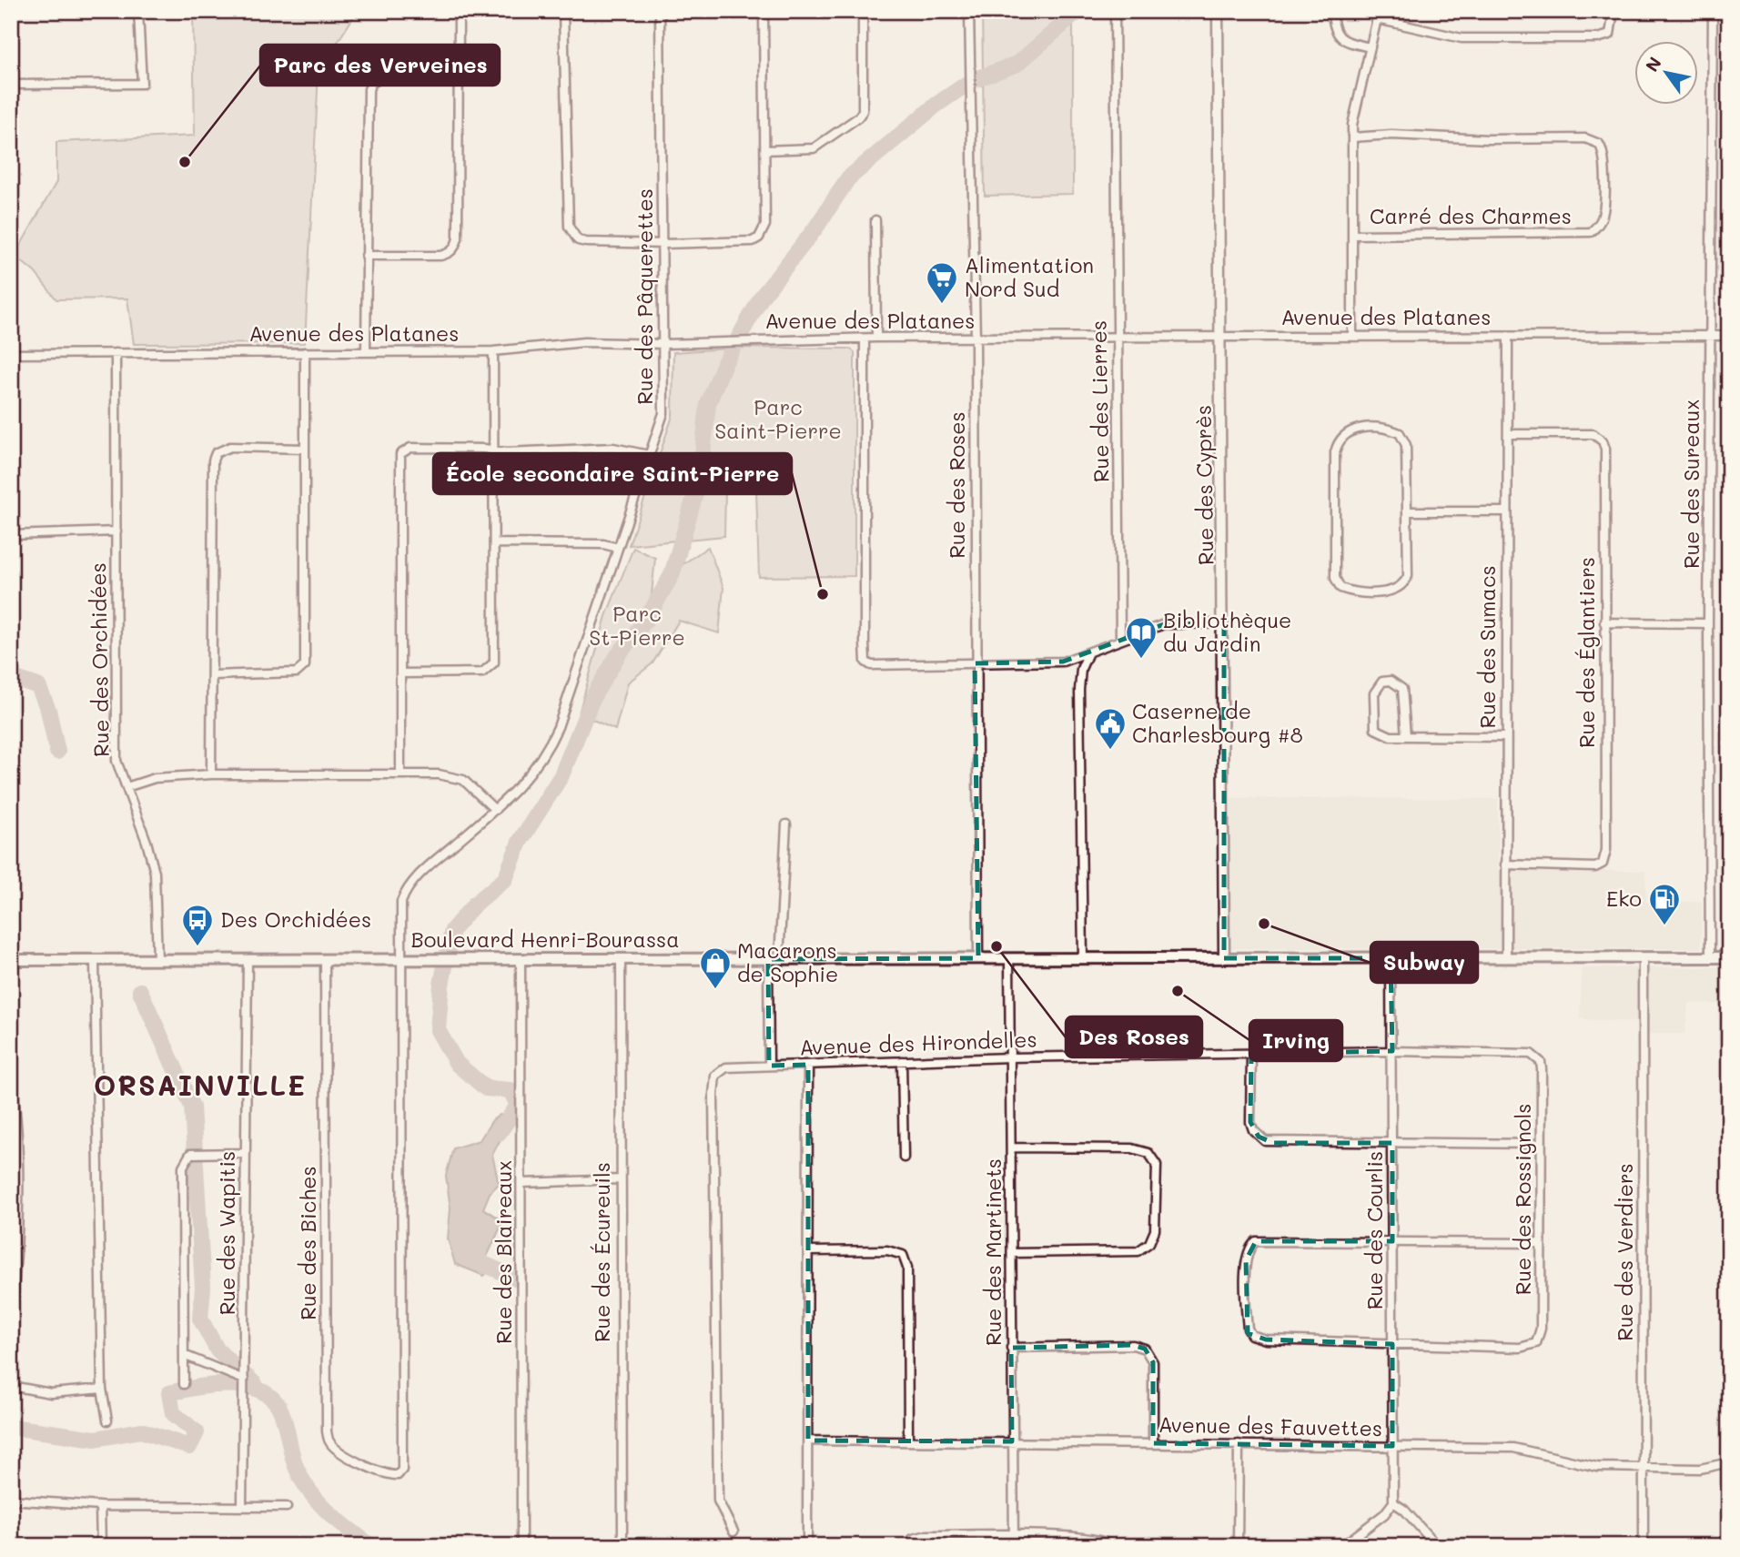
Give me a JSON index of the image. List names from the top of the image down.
{
  "streets": {
    "main road": ["Boulevard Henri-Bourassa"],
    "street": [
      "Carré des Charmes",
      "Rue des Pâquerettes",
      "Avenue des Platanes",
      "Rue des Lierres",
      "Rue des Sureaux",
      "Rue des Roses",
      "Rue des Cyprès",
      "Rue des Sumacs",
      "Rue des Églantiers",
      "Rue des Orchidées",
      "Avenue des Hirondelles",
      "Rue des Rossignols",
      "Rue des Courlis",
      "Rue des Wapitis",
      "Rue des Biches",
      "Rue des Blaireaux",
      "Rue des Écureuils",
      "Rue des Martinets",
      "Rue des Verdiers",
      "Avenue des Fauvettes"
    ]
  },
  "crossings": [
    ["Rue des Pâquerettes", "Avenue des Platanes"],
    ["Rue des Pâquerettes", "Boulevard Henri-Bourassa"],
    ["Rue des Pâquerettes", "Rue des Biches"],
    ["Avenue des Platanes", "Rue des Lierres"],
    ["Avenue des Platanes", "Rue des Sureaux"],
    ["Avenue des Platanes", "Rue des Roses"],
    ["Avenue des Platanes", "Rue des Cyprès"],
    ["Avenue des Platanes", "Rue des Sumacs"],
    ["Avenue des Platanes", "Rue des Orchidées"],
    ["Rue des Sureaux", "Boulevard Henri-Bourassa"],
    ["Rue des Roses", "Boulevard Henri-Bourassa"],
    ["Rue des Cyprès", "Boulevard Henri-Bourassa"],
    ["Rue des Sumacs", "Rue des Églantiers"],
    ["Rue des Sumacs", "Boulevard Henri-Bourassa"],
    ["Rue des Orchidées", "Boulevard Henri-Bourassa"],
    ["Boulevard Henri-Bourassa", "Rue des Courlis"],
    ["Boulevard Henri-Bourassa", "Rue des Wapitis"],
    ["Boulevard Henri-Bourassa", "Rue des Biches"],
    ["Boulevard Henri-Bourassa", "Rue des Blaireaux"],
    ["Boulevard Henri-Bourassa", "Rue des Écureuils"],
    ["Boulevard Henri-Bourassa", "Rue des Martinets"],
    ["Boulevard Henri-Bourassa", "Rue des Verdiers"],
    ["Avenue des Hirondelles", "Rue des Rossignols"],
    ["Avenue des Hirondelles", "Rue des Courlis"],
    ["Avenue des Hirondelles", "Rue des Martinets"],
    ["Rue des Rossignols", "Rue des Courlis"],
    ["Rue des Courlis", "Avenue des Fauvettes"],
    ["Rue des Martinets", "Avenue des Fauvettes"],
    ["Rue des Verdiers", "Avenue des Fauvettes"]
  ],
  "districts": ["ORSAINVILLE"],
  "parks": ["Parc Saint-Pierre", "Parc St-Pierre"],
  "places": {
    "other": [
      "Parc des Verveines",
      "École secondaire Saint-Pierre",
      "Subway",
      "Des Roses",
      "Irving"
    ],
    "supermarket": ["Alimentation Nord Sud"],
    "library": ["Bibliothèque du Jardin"],
    "public building": ["Caserne de Charlesbourg #8"],
    "fuel station": ["Eko"],
    "bus stop": ["Des Orchidées"],
    "shop": ["Macarons de Sophie"]
  },
  "north": "top left"
}
